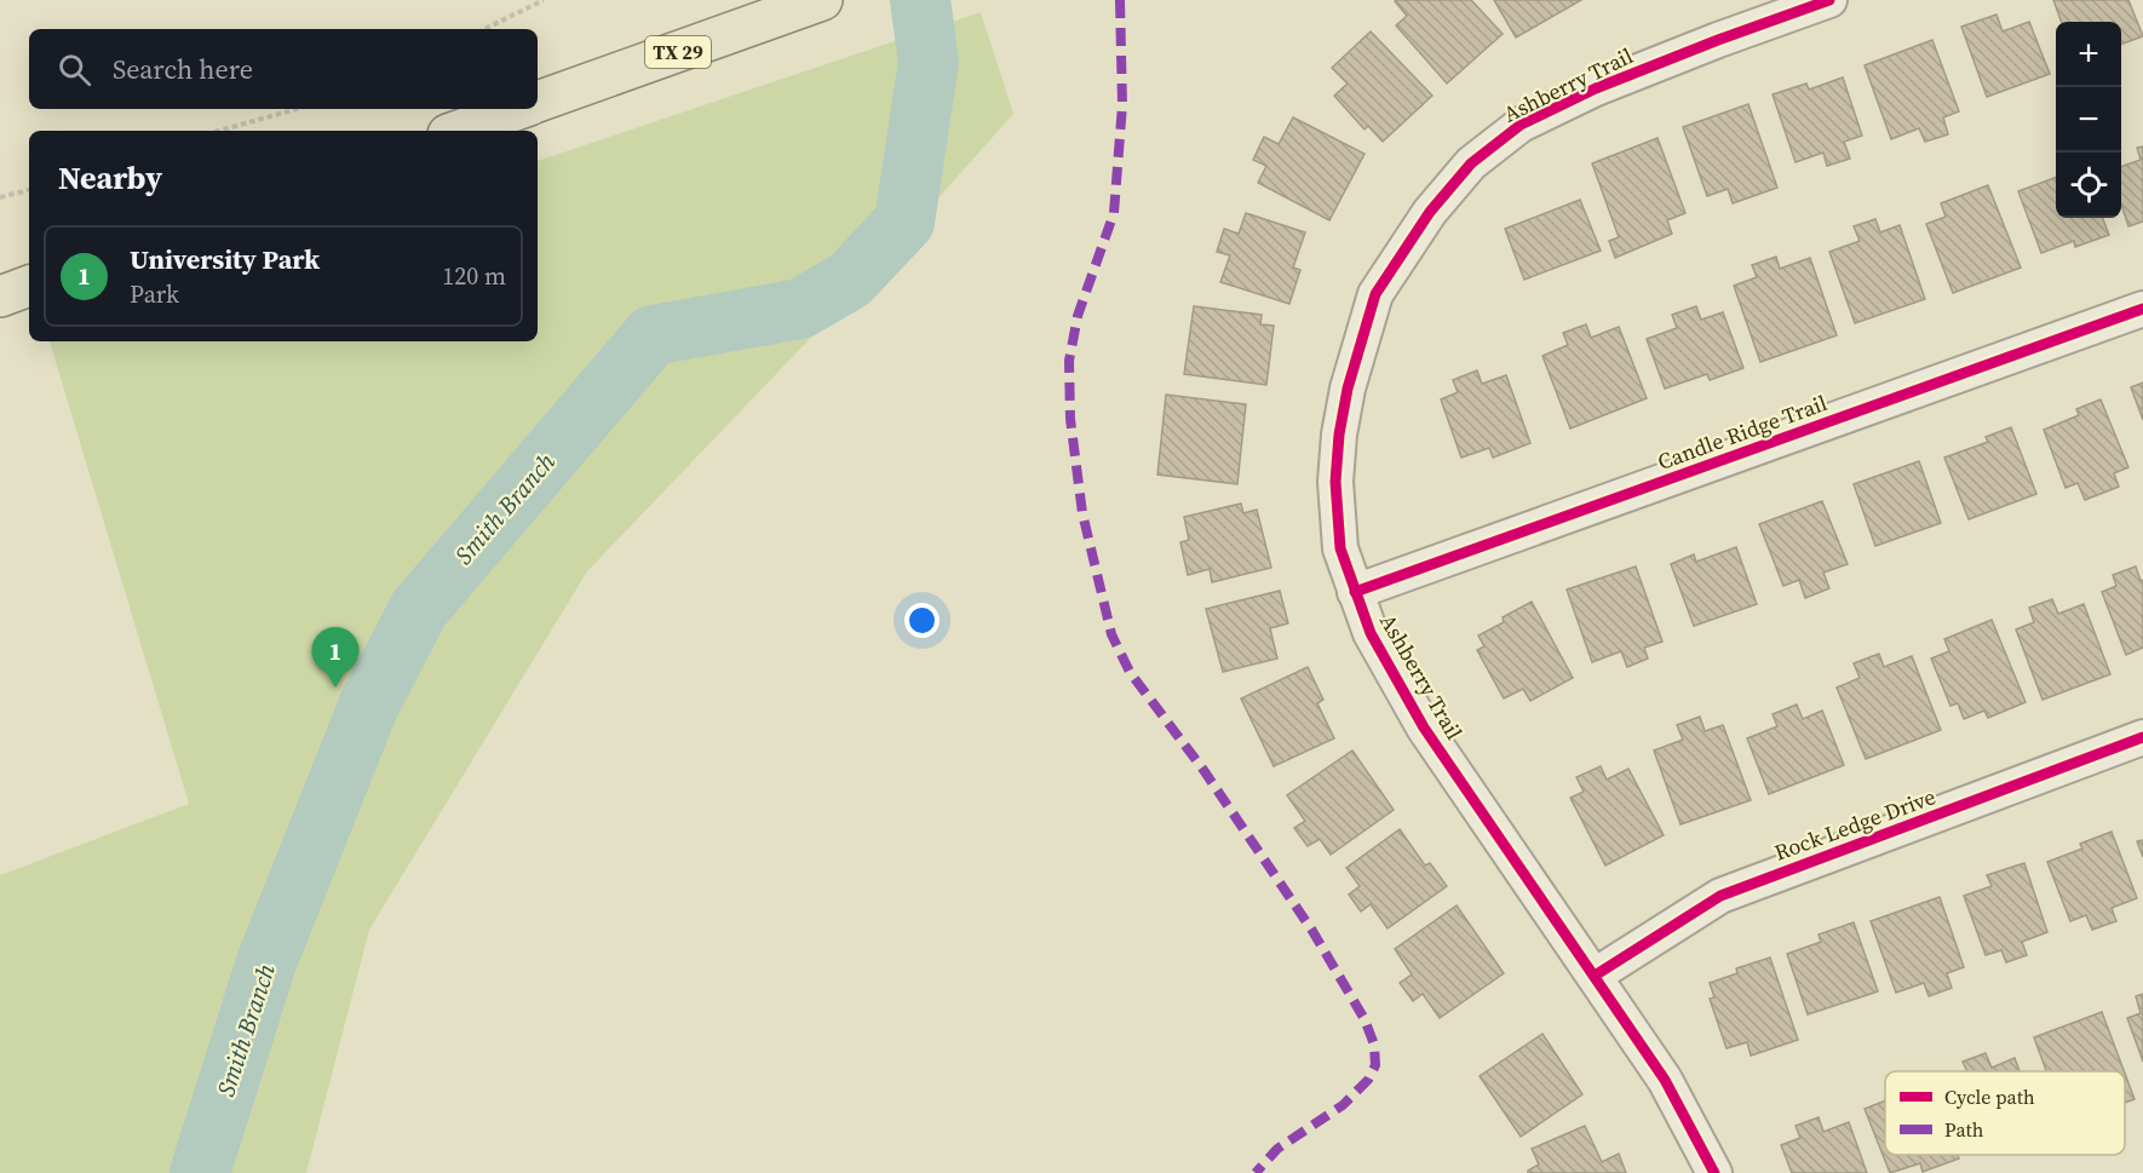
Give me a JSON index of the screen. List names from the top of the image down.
{
  "streets": {
    "main road": ["TX 29"],
    "street": ["Ashberry Trail", "Candle Ridge Trail", "Rock Ledge Drive"]
  },
  "crossings": [
    ["Ashberry Trail", "Candle Ridge Trail"],
    ["Ashberry Trail", "Rock Ledge Drive"]
  ],
  "water": ["Smith Branch"],
  "legend": ["Cycle path", "Path"],
  "page": {
    "map_buttons": ["+", "−"],
    "search": "Search here",
    "heading": "Nearby",
    "list": [
      {
        "mark": "1",
        "name": "University Park",
        "note": "Park",
        "value": "120 m"
      }
    ],
    "pins": "1"
  }
}
